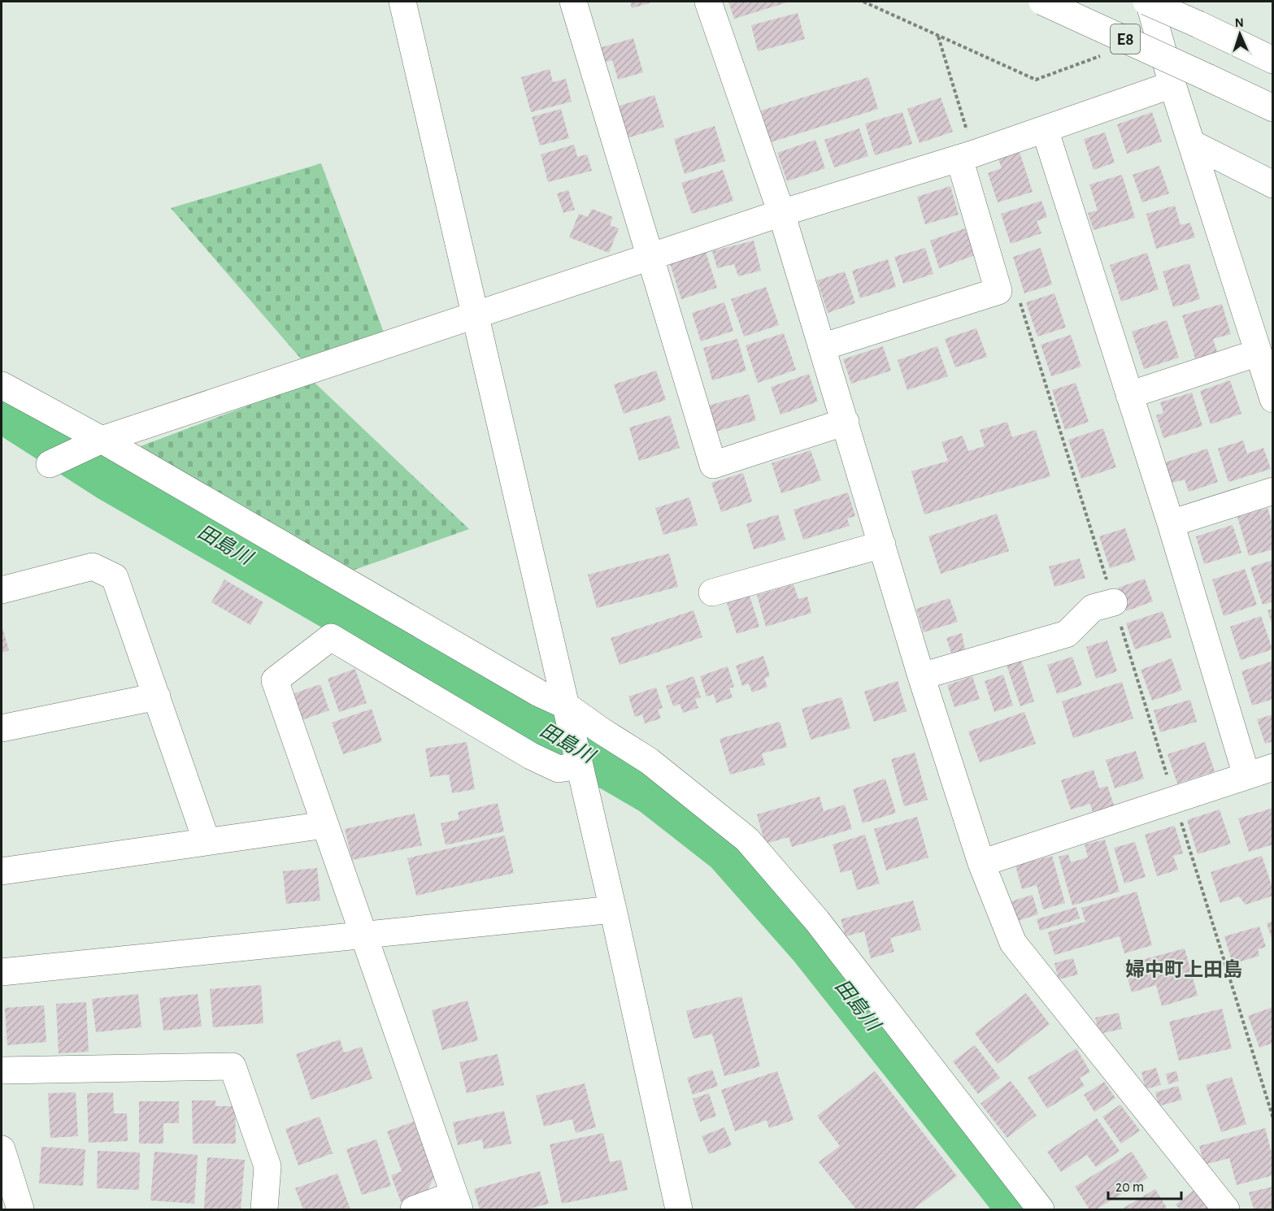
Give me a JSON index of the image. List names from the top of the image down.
{
  "streets": {
    "main road": ["E8"]
  },
  "districts": ["婦中町上田島"],
  "water": ["田島川"],
  "scale_bar": "20 m",
  "north": "top"
}
